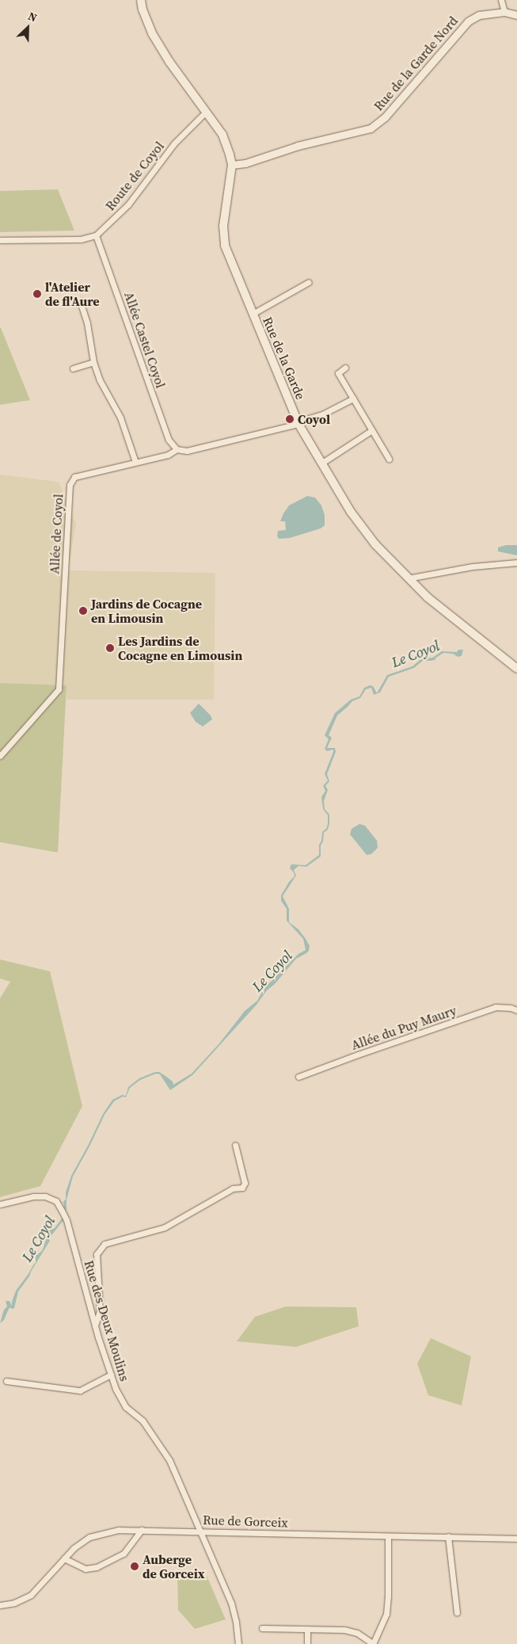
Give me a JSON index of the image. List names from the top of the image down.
{
  "streets": {
    "main road": ["Rue de la Garde"],
    "street": [
      "Rue de la Garde Nord",
      "Route de Coyol",
      "Allée Castel Coyol",
      "Allée de Coyol",
      "Allée du Puy Maury",
      "Rue des Deux Moulins",
      "Rue de Gorceix"
    ]
  },
  "crossings": [
    ["Rue de la Garde Nord", "Rue de la Garde"],
    ["Route de Coyol", "Allée Castel Coyol"],
    ["Route de Coyol", "Rue de la Garde"],
    ["Allée Castel Coyol", "Allée de Coyol"],
    ["Rue de la Garde", "Allée de Coyol"],
    ["Rue des Deux Moulins", "Rue de Gorceix"]
  ],
  "water": ["Le Coyol"],
  "places": [
    "l'Atelier de fl'Aure",
    "Coyol",
    "Jardins de Cocagne en Limousin",
    "Les Jardins de Cocagne en Limousin",
    "Auberge de Gorceix"
  ],
  "north": "top right"
}
